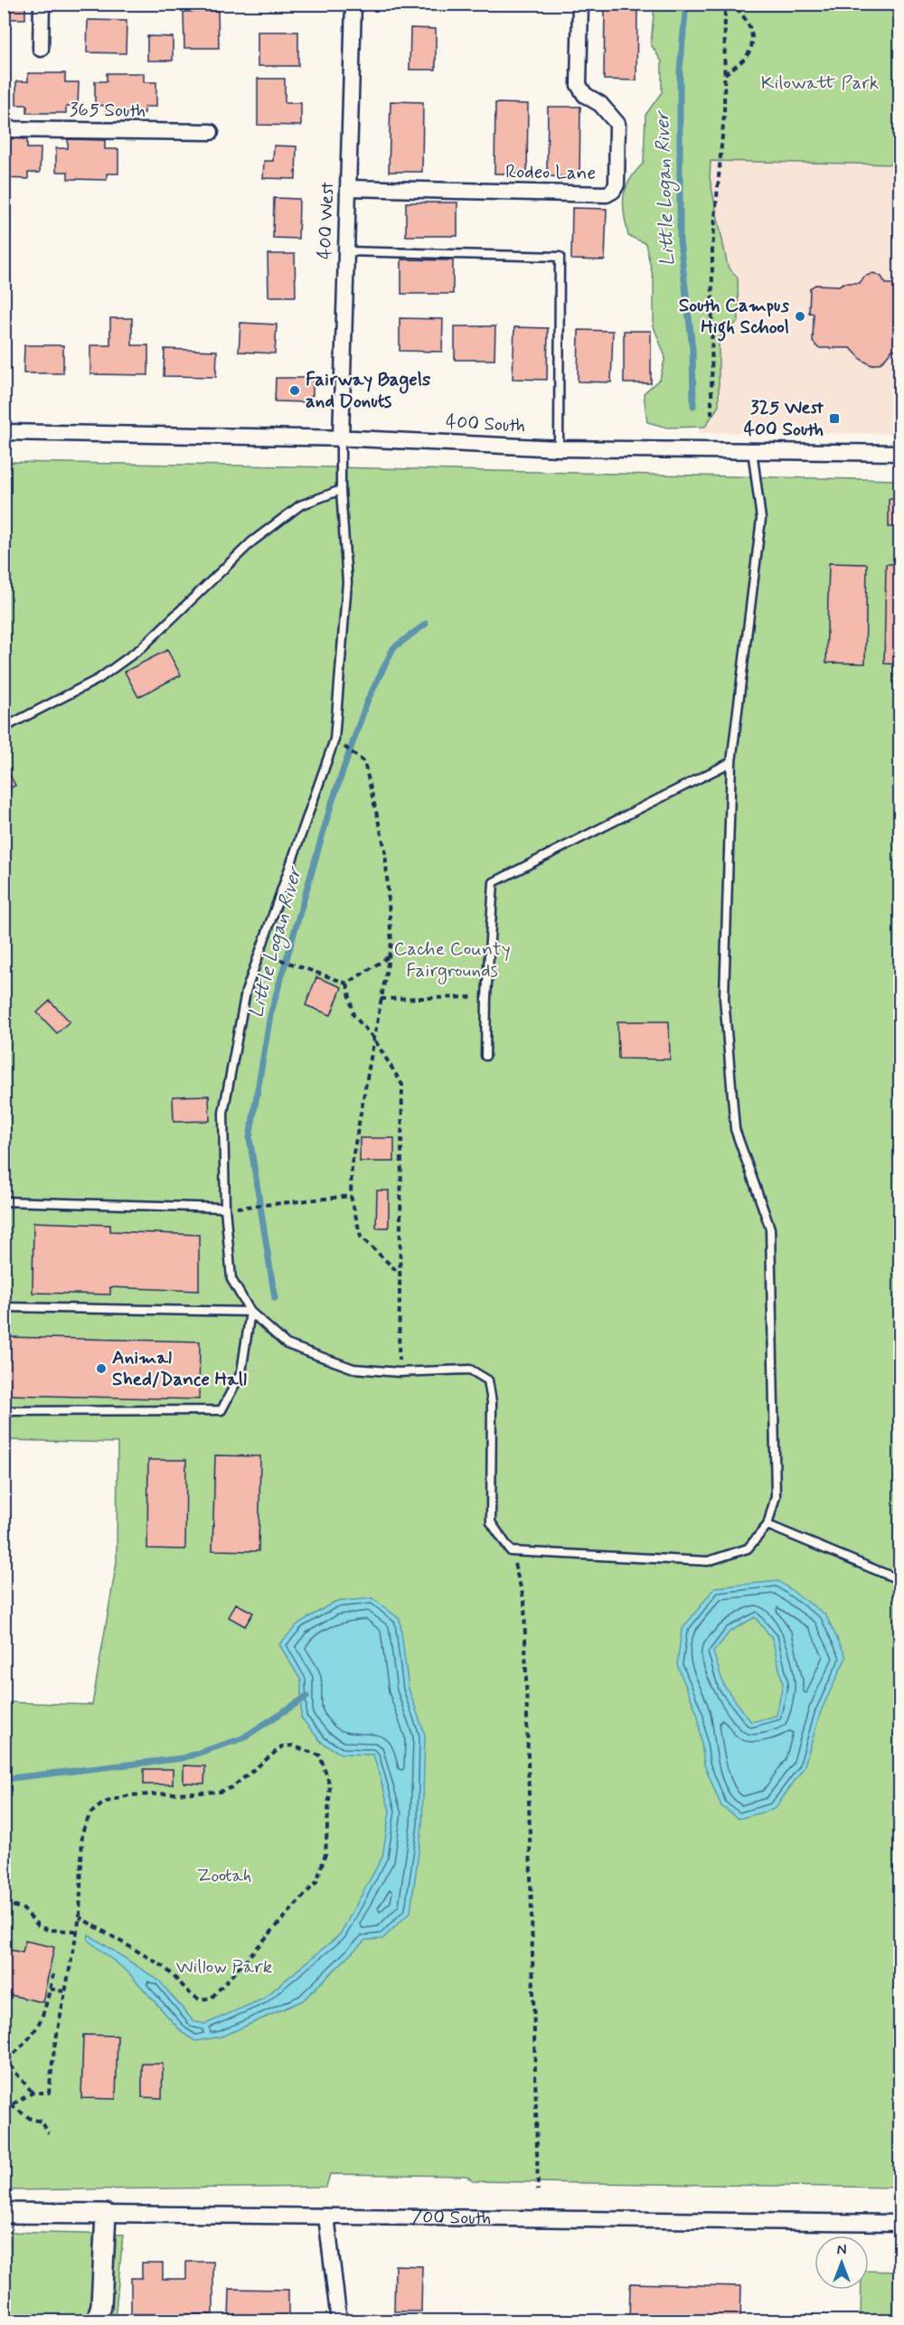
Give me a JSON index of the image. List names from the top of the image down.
{
  "streets": {
    "street": [
      "365 South",
      "Rodeo Lane",
      "400 West",
      "400 South",
      "700 South"
    ]
  },
  "crossings": [
    ["Rodeo Lane", "400 West"],
    ["400 West", "400 South"]
  ],
  "water": ["Little Logan River"],
  "parks": [
    "Kilowatt Park",
    "Cache County Fairgrounds",
    "Zootah",
    "Willow Park"
  ],
  "places": {
    "other": ["South Campus High School", "Fairway Bagels and Donuts", "Animal Shed/Dance Hall"],
    "transit": ["325 West 400 South"]
  },
  "north": "top"
}
